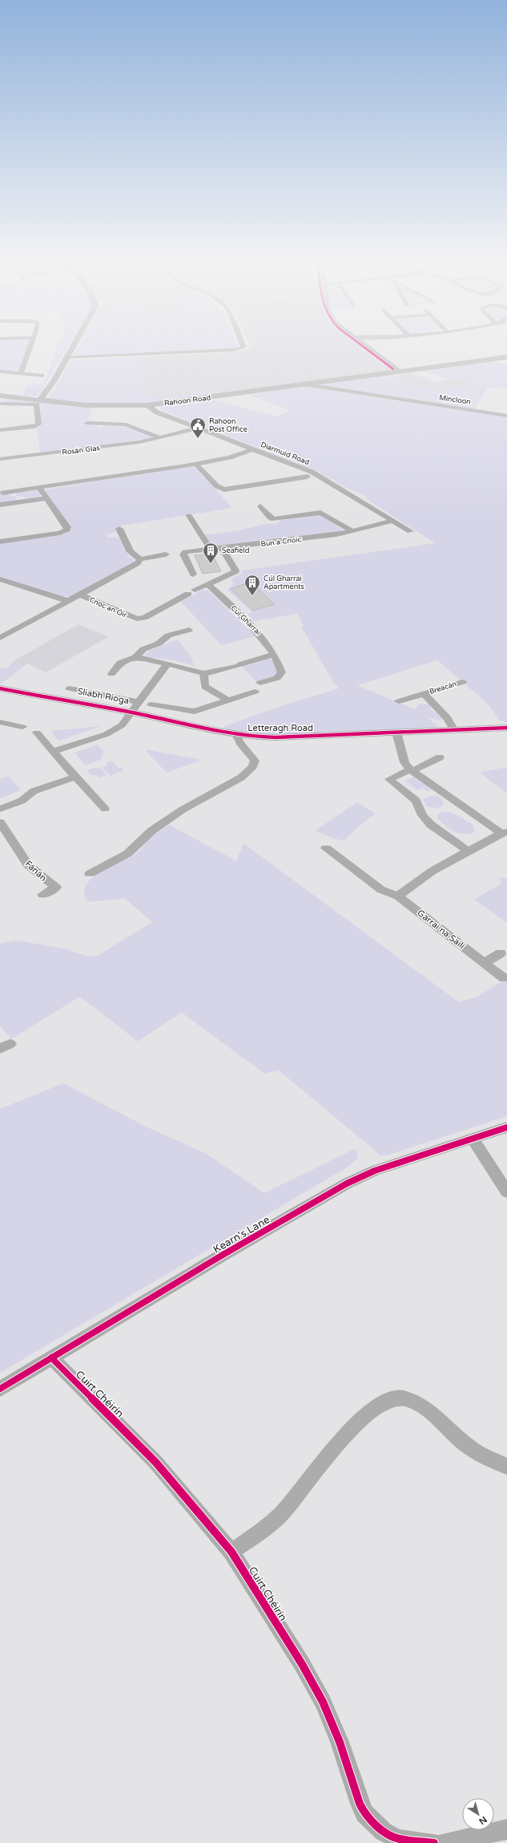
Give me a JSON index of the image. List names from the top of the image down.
{
  "streets": {
    "street": [
      "Mincloon",
      "Rahoon Road",
      "Rosán Glas",
      "Diarmuid Road",
      "Bun a Cnoic",
      "Cnoc an Óir",
      "Cul Gharrai",
      "Breacán",
      "Sliabh Rioga",
      "Letteragh Road",
      "Fánán",
      "Garraí na Sailí",
      "Kearn's Lane",
      "Cuirt Chéirín"
    ]
  },
  "crossings": [
    ["Mincloon", "Rahoon Road"],
    ["Rahoon Road", "Diarmuid Road"],
    ["Rosán Glas", "Diarmuid Road"],
    ["Diarmuid Road", "Bun a Cnoic"],
    ["Cnoc an Óir", "Cul Gharrai"],
    ["Breacán", "Letteragh Road"],
    ["Sliabh Rioga", "Letteragh Road"],
    ["Kearn's Lane", "Cuirt Chéirín"]
  ],
  "places": {
    "public building": ["Rahoon Post Office"],
    "building": ["Seafield", "Cúl Gharraí Apartments"]
  },
  "north": "bottom right"
}
